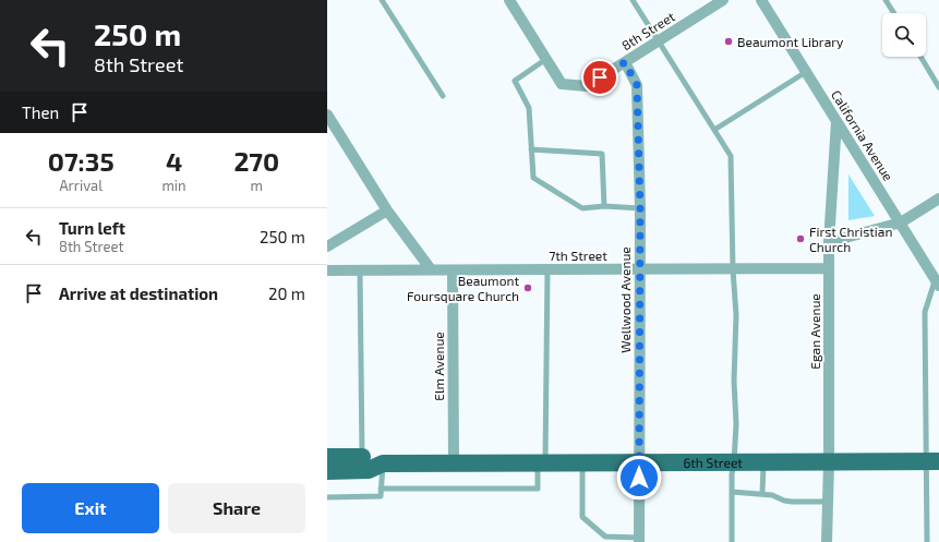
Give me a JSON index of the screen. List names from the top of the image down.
{
  "streets": {
    "main road": ["6th Street"],
    "street": [
      "8th Street",
      "California Avenue",
      "7th Street",
      "Wellwood Avenue",
      "Egan Avenue",
      "Elm Avenue"
    ]
  },
  "crossings": [
    ["8th Street", "Wellwood Avenue"],
    ["California Avenue", "Egan Avenue"],
    ["7th Street", "Wellwood Avenue"],
    ["7th Street", "Egan Avenue"],
    ["7th Street", "Elm Avenue"],
    ["Wellwood Avenue", "6th Street"],
    ["Egan Avenue", "6th Street"],
    ["Elm Avenue", "6th Street"]
  ],
  "places": ["Beaumont Library", "First Christian Church", "Beaumont Foursquare Church"],
  "page": {
    "turn": ["250 m", "8th Street"],
    "then": "Then",
    "eta": [
      "07:35",
      "Arrival",
      "4",
      "min",
      "270",
      "m"
    ],
    "list": [
      {
        "name": "Turn left",
        "note": "8th Street",
        "value": "250 m"
      },
      {
        "name": "Arrive at destination",
        "value": "20 m"
      }
    ],
    "buttons": ["Exit", "Share"]
  }
}
